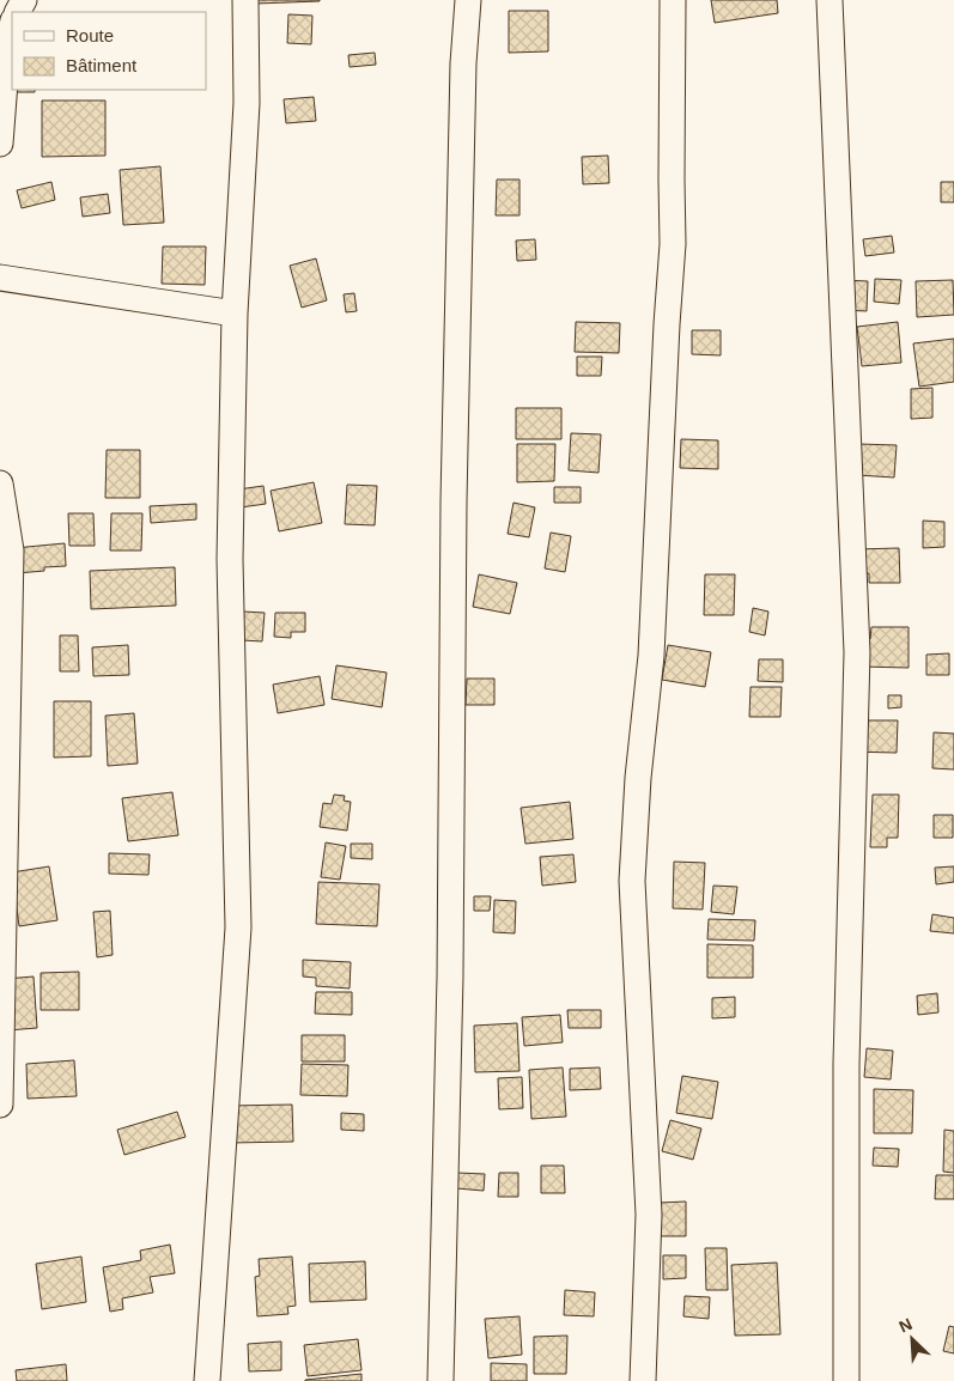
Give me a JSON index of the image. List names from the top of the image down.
{
  "legend": ["Route", "Bâtiment"],
  "north": "top left"
}
